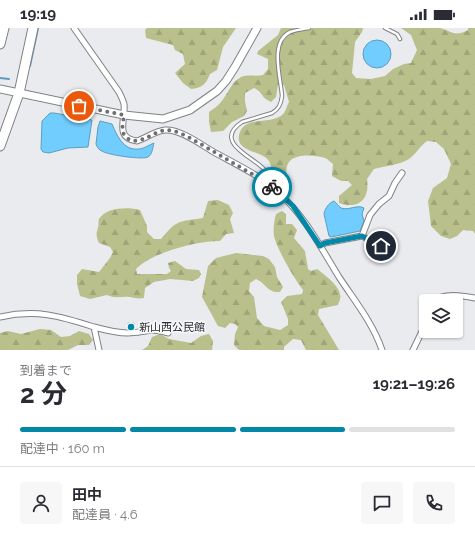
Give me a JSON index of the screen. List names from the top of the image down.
{
  "places": ["新山西公民館"],
  "page": {
    "status": "19:19",
    "heading": ["2 分", "到着まで", "19:21–19:26"],
    "panel": ["田中", "配達員 · 4.6"],
    "bar": "配達中 · 160 m"
  }
}
